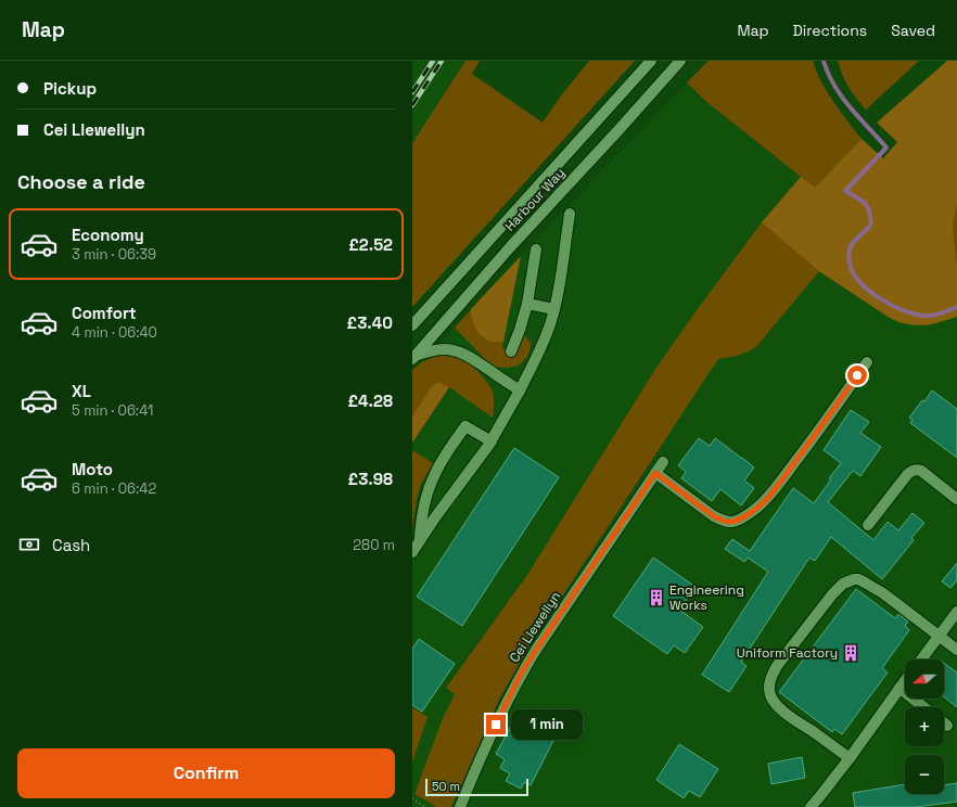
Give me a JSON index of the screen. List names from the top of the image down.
{
  "streets": {
    "main road": ["Harbour Way"],
    "street": ["Cei Llewellyn"]
  },
  "places": {
    "building": ["Engineering Works", "Uniform Factory"]
  },
  "scale_bar": "50 m",
  "north": "left",
  "page": {
    "header": "Map",
    "nav": ["Map", "Directions", "Saved"],
    "banner": ["Pickup", "Cei Llewellyn"],
    "heading": "Choose a ride",
    "list": [
      {
        "name": "Economy",
        "note": "3 min · 06:39",
        "value": "£2.52"
      },
      {
        "name": "Comfort",
        "note": "4 min · 06:40",
        "value": "£3.40"
      },
      {
        "name": "XL",
        "note": "5 min · 06:41",
        "value": "£4.28"
      },
      {
        "name": "Moto",
        "note": "6 min · 06:42",
        "value": "£3.98"
      }
    ],
    "pay": ["Cash", "280 m"],
    "map_buttons": ["+", "−"],
    "bubble": "1 min",
    "buttons": "Confirm",
    "scale": "50 m"
  }
}
